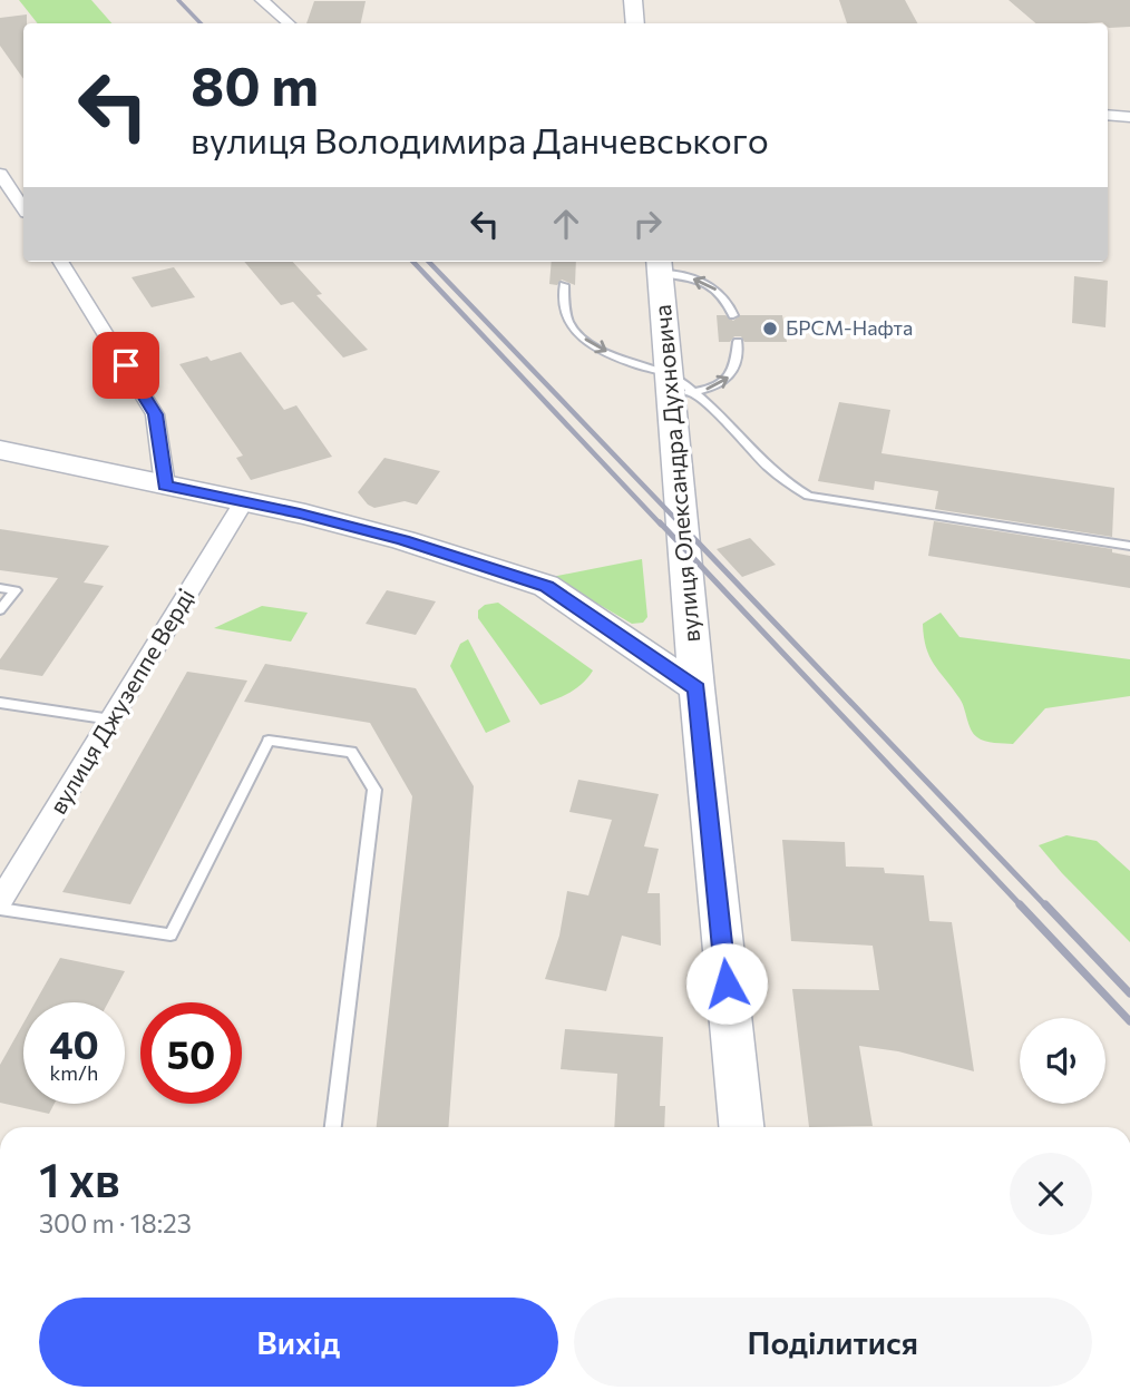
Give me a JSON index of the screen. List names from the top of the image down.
{
  "streets": {
    "main road": ["вулиця Олександра Духновича"],
    "street": ["вулиця Джузеппе Верді"]
  },
  "places": ["БРСМ-Нафта"],
  "page": {
    "turn": ["80 m", "вулиця Володимира Данчевського"],
    "speed": "40 km/h",
    "limit": "50",
    "heading": ["1 хв", "300 m · 18:23"],
    "buttons": ["Вихід", "Поділитися"]
  }
}
